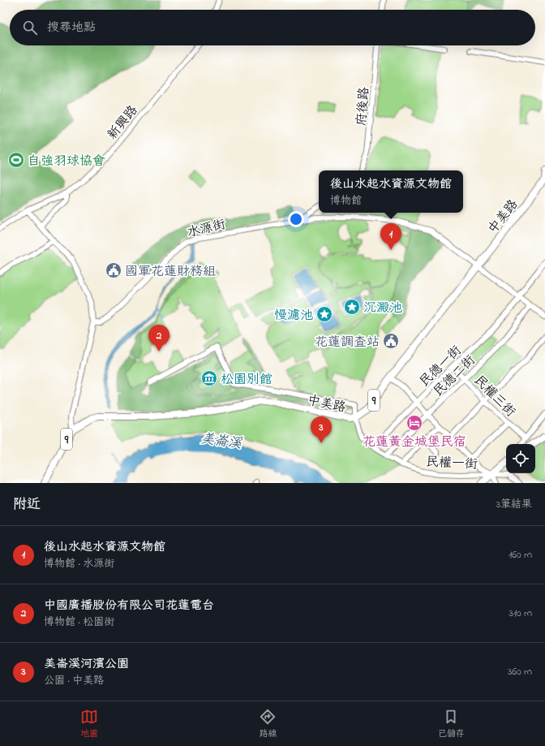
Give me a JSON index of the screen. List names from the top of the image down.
{
  "streets": {
    "main road": ["中美路", "9"],
    "street": [
      "府後路",
      "新興路",
      "水源街",
      "民德一街",
      "民德二街",
      "民權三街",
      "民權一街"
    ]
  },
  "crossings": [
    ["中美路", "水源街"],
    ["中美路", "9"],
    ["中美路", "民權一街"],
    ["水源街", "民德一街"],
    ["水源街", "民德二街"],
    ["民德一街", "民權三街"],
    ["民德一街", "民權一街"],
    ["民德二街", "民權三街"],
    ["民德二街", "民權一街"]
  ],
  "water": ["美崙溪"],
  "places": {
    "sports": ["自強羽球協會"],
    "public building": ["國軍花蓮財務組", "花蓮調查站"],
    "place": ["沉澱池", "慢濾池"],
    "museum": ["松園別館"],
    "hotel": ["花蓮黃金城堡民宿"]
  },
  "page": {
    "search": "搜尋地點",
    "popup": ["後山水起水資源文物館", "博物館"],
    "pins": ["1", "2", "3"],
    "heading": ["附近", "3筆結果"],
    "list": [
      {
        "mark": "1",
        "name": "後山水起水資源文物館",
        "note": "博物館 · 水源街",
        "value": "160 m"
      },
      {
        "mark": "2",
        "name": "中國廣播股份有限公司花蓮電台",
        "note": "博物館 · 松園街",
        "value": "310 m"
      },
      {
        "mark": "3",
        "name": "美崙溪河濱公園",
        "note": "公園 · 中美路",
        "value": "360 m"
      }
    ],
    "nav": ["地圖", "路線", "已儲存"]
  }
}
